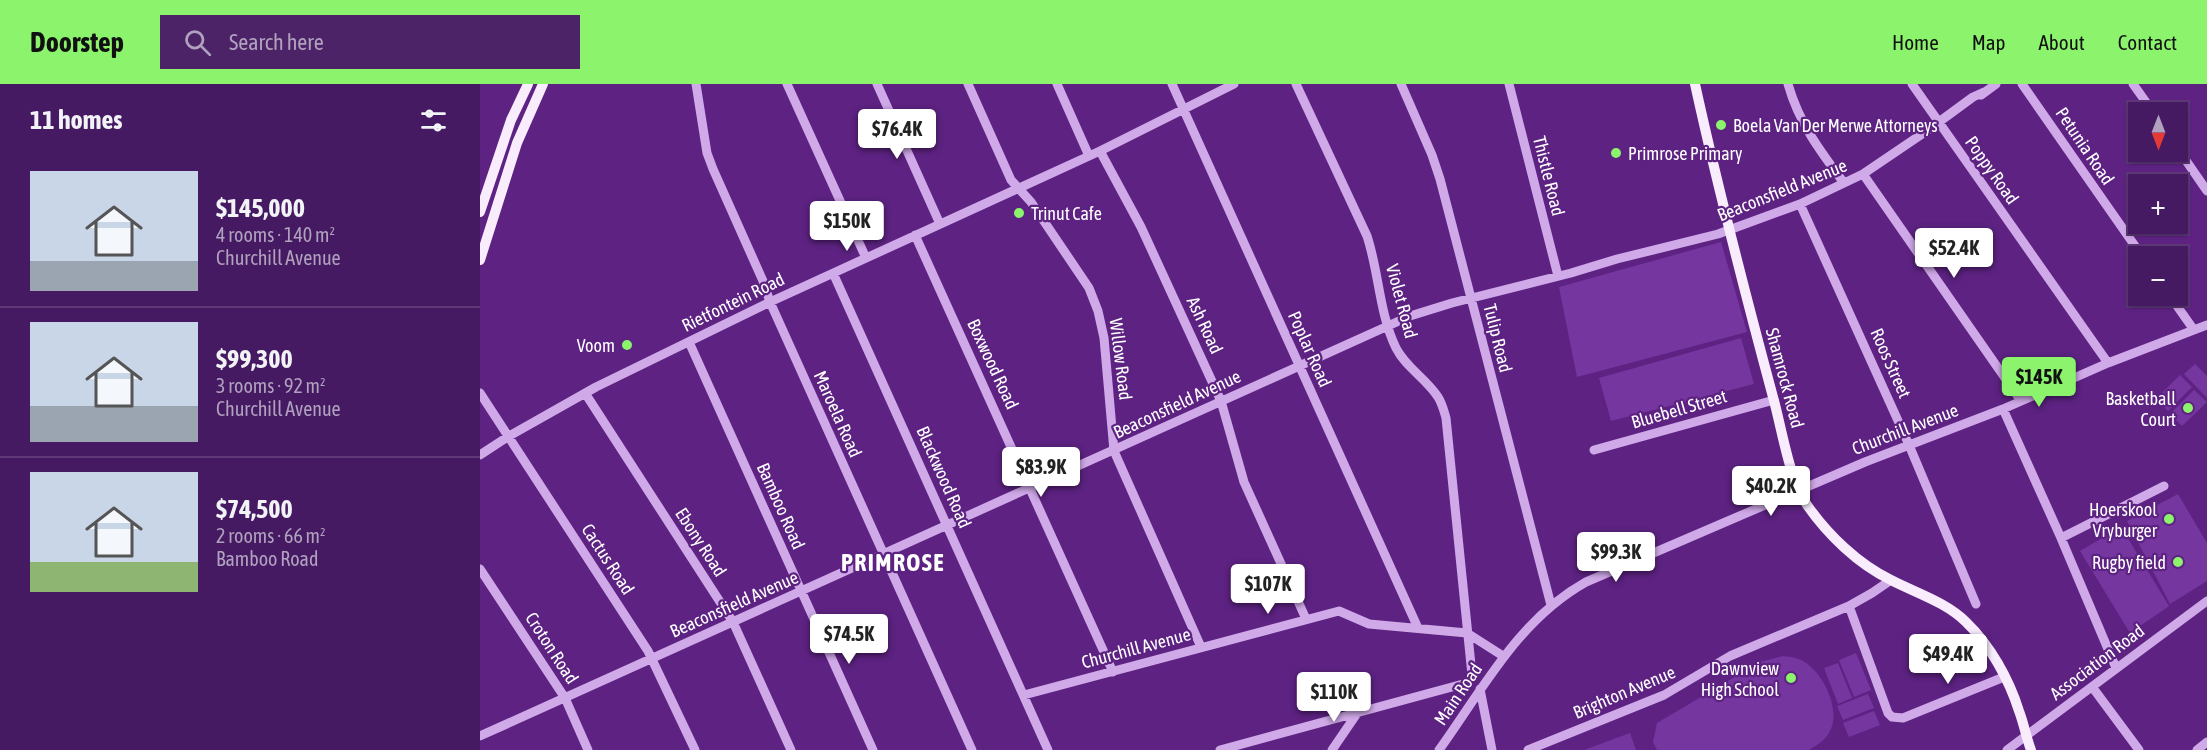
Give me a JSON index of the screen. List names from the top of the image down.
{
  "streets": {
    "main road": ["Shamrock Road"],
    "street": [
      "Petunia Road",
      "Poppy Road",
      "Thistle Road",
      "Beaconsfield Avenue",
      "Violet Road",
      "Rietfontein Road",
      "Ash Road",
      "Tulip Road",
      "Poplar Road",
      "Willow Road",
      "Roos Street",
      "Boxwood Road",
      "Bluebell Street",
      "Maroela Road",
      "Churchill Avenue",
      "Blackwood Road",
      "Bamboo Road",
      "Ebony Road",
      "Cactus Road",
      "Croton Road",
      "Association Road",
      "Brighton Avenue",
      "Main Road"
    ]
  },
  "crossings": [
    ["Poppy Road", "Beaconsfield Avenue"],
    ["Poppy Road", "Churchill Avenue"],
    ["Thistle Road", "Beaconsfield Avenue"],
    ["Beaconsfield Avenue", "Violet Road"],
    ["Beaconsfield Avenue", "Ash Road"],
    ["Beaconsfield Avenue", "Tulip Road"],
    ["Beaconsfield Avenue", "Poplar Road"],
    ["Beaconsfield Avenue", "Willow Road"],
    ["Beaconsfield Avenue", "Roos Street"],
    ["Beaconsfield Avenue", "Boxwood Road"],
    ["Beaconsfield Avenue", "Shamrock Road"],
    ["Beaconsfield Avenue", "Maroela Road"],
    ["Beaconsfield Avenue", "Blackwood Road"],
    ["Beaconsfield Avenue", "Bamboo Road"],
    ["Beaconsfield Avenue", "Ebony Road"],
    ["Beaconsfield Avenue", "Cactus Road"],
    ["Beaconsfield Avenue", "Croton Road"],
    ["Violet Road", "Churchill Avenue"],
    ["Rietfontein Road", "Ash Road"],
    ["Rietfontein Road", "Poplar Road"],
    ["Rietfontein Road", "Willow Road"],
    ["Rietfontein Road", "Boxwood Road"],
    ["Rietfontein Road", "Maroela Road"],
    ["Rietfontein Road", "Blackwood Road"],
    ["Rietfontein Road", "Bamboo Road"],
    ["Rietfontein Road", "Ebony Road"],
    ["Rietfontein Road", "Cactus Road"],
    ["Ash Road", "Churchill Avenue"],
    ["Tulip Road", "Churchill Avenue"],
    ["Poplar Road", "Churchill Avenue"],
    ["Willow Road", "Churchill Avenue"],
    ["Roos Street", "Churchill Avenue"],
    ["Boxwood Road", "Churchill Avenue"],
    ["Shamrock Road", "Bluebell Street"],
    ["Shamrock Road", "Churchill Avenue"],
    ["Shamrock Road", "Association Road"],
    ["Shamrock Road", "Brighton Avenue"],
    ["Churchill Avenue", "Blackwood Road"],
    ["Churchill Avenue", "Main Road"]
  ],
  "districts": ["PRIMROSE"],
  "places": [
    "Boela Van Der Merwe Attorneys",
    "Primrose Primary",
    "Trinut Cafe",
    "Voom",
    "Basketball Court",
    "Hoerskool Vryburger",
    "Rugby field",
    "Dawnview High School"
  ],
  "north": "bottom",
  "page": {
    "header": "Doorstep",
    "search": "Search here",
    "nav": [
      "Home",
      "Map",
      "About",
      "Contact"
    ],
    "heading": "11 homes",
    "map_buttons": ["+", "−"],
    "price": [
      "$76.4K",
      "$150K",
      "$52.4K",
      "$145K",
      "$83.9K",
      "$40.2K",
      "$99.3K",
      "$107K",
      "$74.5K",
      "$49.4K",
      "$110K"
    ],
    "list": [
      {
        "name": "$145,000",
        "note": "4 rooms · 140 m² · Churchill Avenue"
      },
      {
        "name": "$99,300",
        "note": "3 rooms · 92 m² · Churchill Avenue"
      },
      {
        "name": "$74,500",
        "note": "2 rooms · 66 m² · Bamboo Road"
      }
    ]
  }
}
